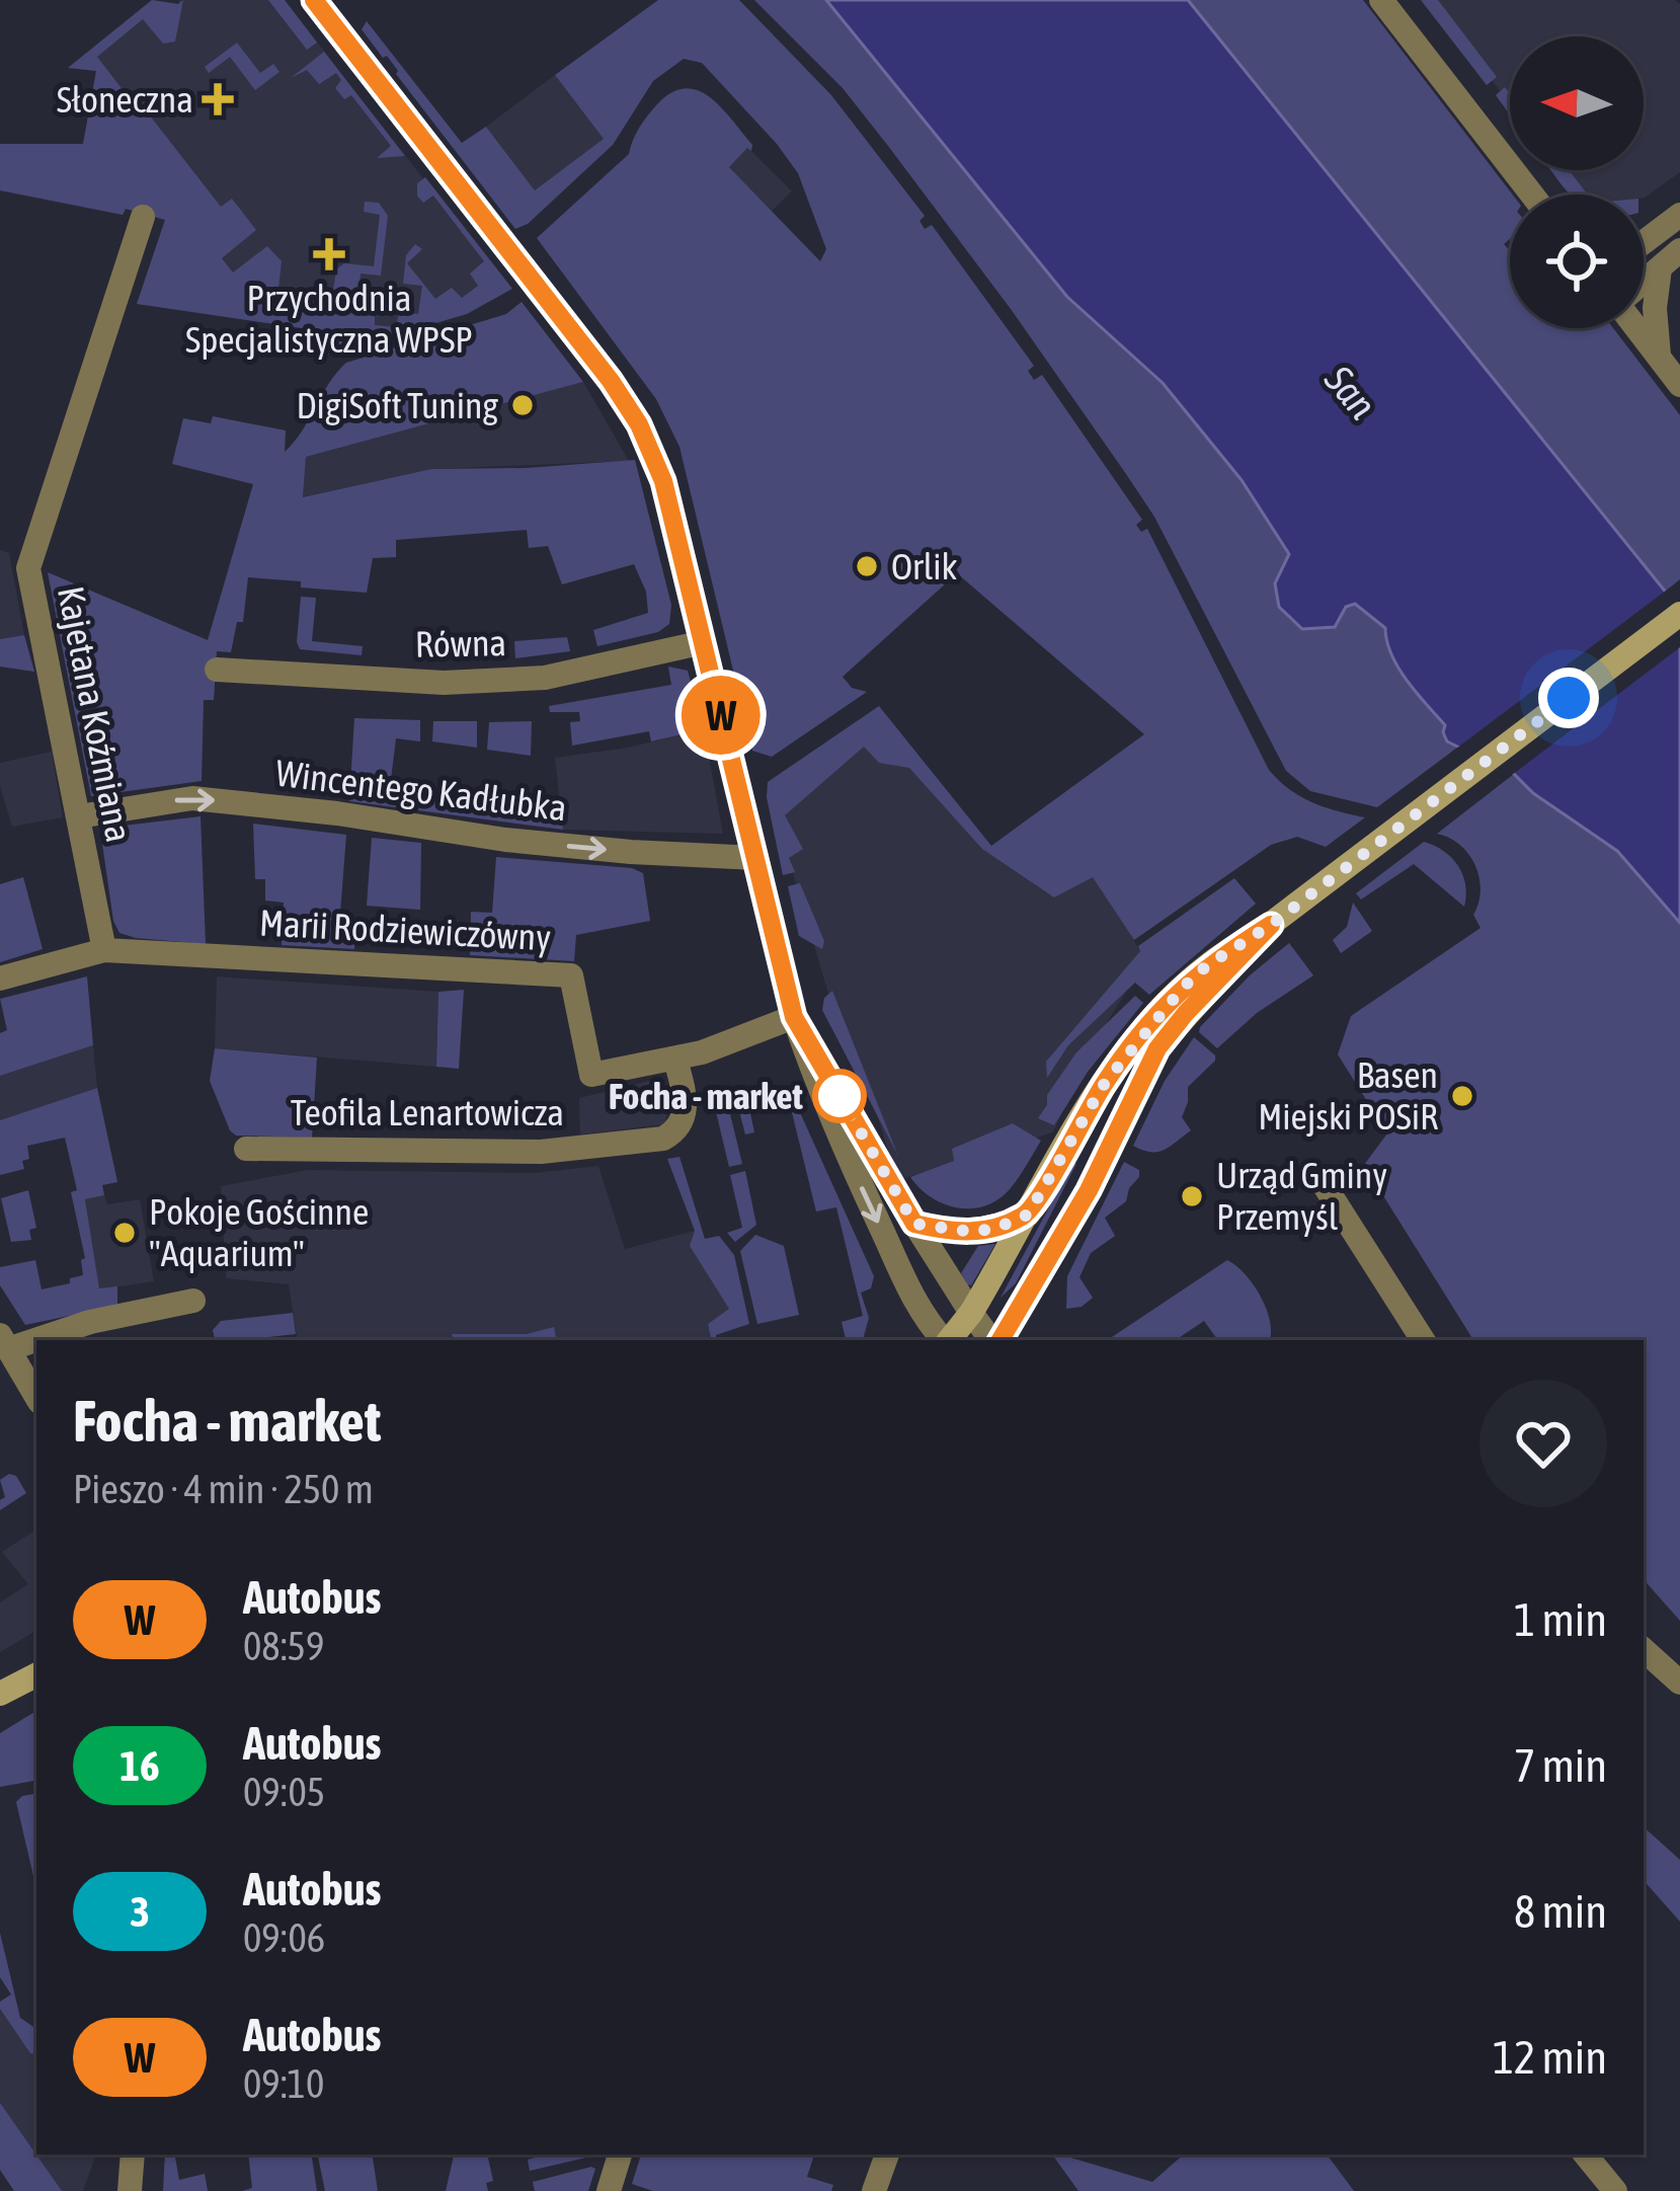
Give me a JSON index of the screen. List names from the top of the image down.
{
  "streets": {
    "street": [
      "Równa",
      "Kajetana Koźmiana",
      "Wincentego Kadłubka",
      "Marii Rodziewiczówny",
      "Teofila Lenartowicza"
    ]
  },
  "crossings": [
    ["Kajetana Koźmiana", "Wincentego Kadłubka"],
    ["Kajetana Koźmiana", "Marii Rodziewiczówny"],
    ["Marii Rodziewiczówny", "Teofila Lenartowicza"]
  ],
  "one_way": ["Wincentego Kadłubka"],
  "water": ["San"],
  "places": {
    "health": ["Słoneczna", "Przychodnia Specjalistyczna WPSP"],
    "other": [
      "DigiSoft Tuning",
      "Orlik",
      "Focha - market",
      "Basen Miejski POSiR",
      "Urząd Gminy Przemyśl",
      "Pokoje Gościnne \"Aquarium\""
    ]
  },
  "lines": ["bus line W"],
  "north": "left",
  "page": {
    "on_map": "W",
    "heading": ["Focha - market", "Pieszo · 4 min · 250 m"],
    "list": [
      {
        "mark": "W",
        "name": "Autobus",
        "note": "08:59",
        "value": "1 min"
      },
      {
        "mark": "16",
        "name": "Autobus",
        "note": "09:05",
        "value": "7 min"
      },
      {
        "mark": "3",
        "name": "Autobus",
        "note": "09:06",
        "value": "8 min"
      },
      {
        "mark": "W",
        "name": "Autobus",
        "note": "09:10",
        "value": "12 min"
      }
    ]
  }
}
